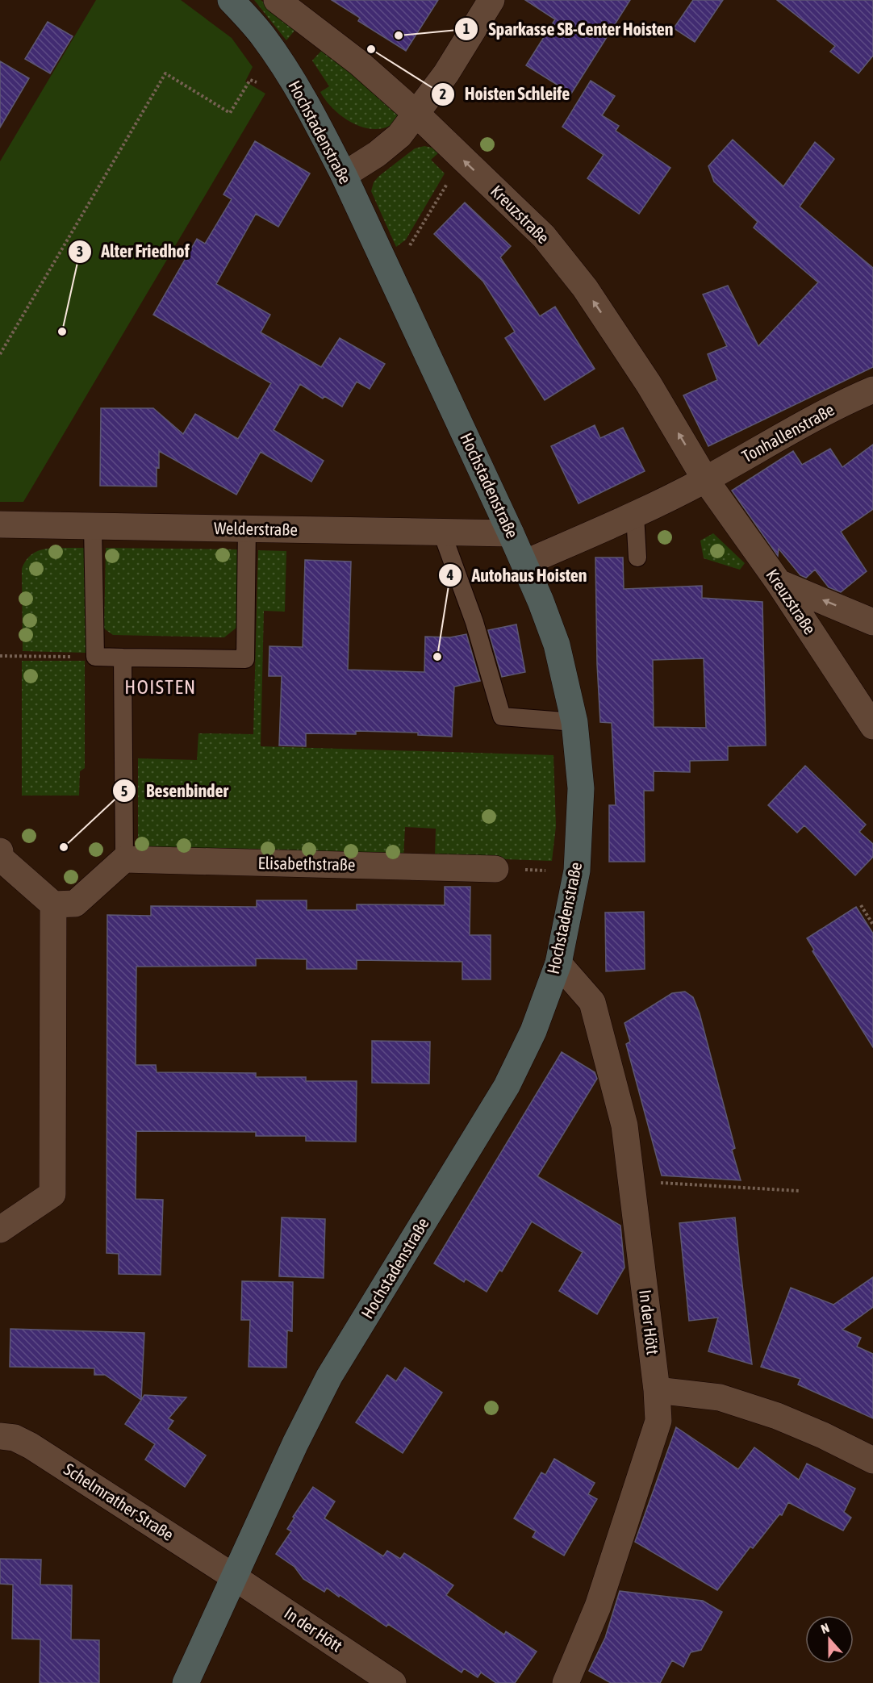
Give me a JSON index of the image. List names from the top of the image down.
{
  "streets": {
    "main road": ["Hochstadenstraße"],
    "street": [
      "Kreuzstraße",
      "Tonhallenstraße",
      "Welderstraße",
      "Elisabethstraße",
      "In der Hött",
      "Schelmrather Straße"
    ]
  },
  "crossings": [
    ["Hochstadenstraße", "Welderstraße"],
    ["Hochstadenstraße", "In der Hött"],
    ["Hochstadenstraße", "Schelmrather Straße"],
    ["Kreuzstraße", "Tonhallenstraße"],
    ["In der Hött", "Schelmrather Straße"]
  ],
  "one_way": ["Kreuzstraße"],
  "districts": ["HOISTEN"],
  "places": [
    "Sparkasse SB-Center Hoisten",
    "Hoisten Schleife",
    "Alter Friedhof",
    "Autohaus Hoisten",
    "Besenbinder"
  ],
  "north": "top"
}
